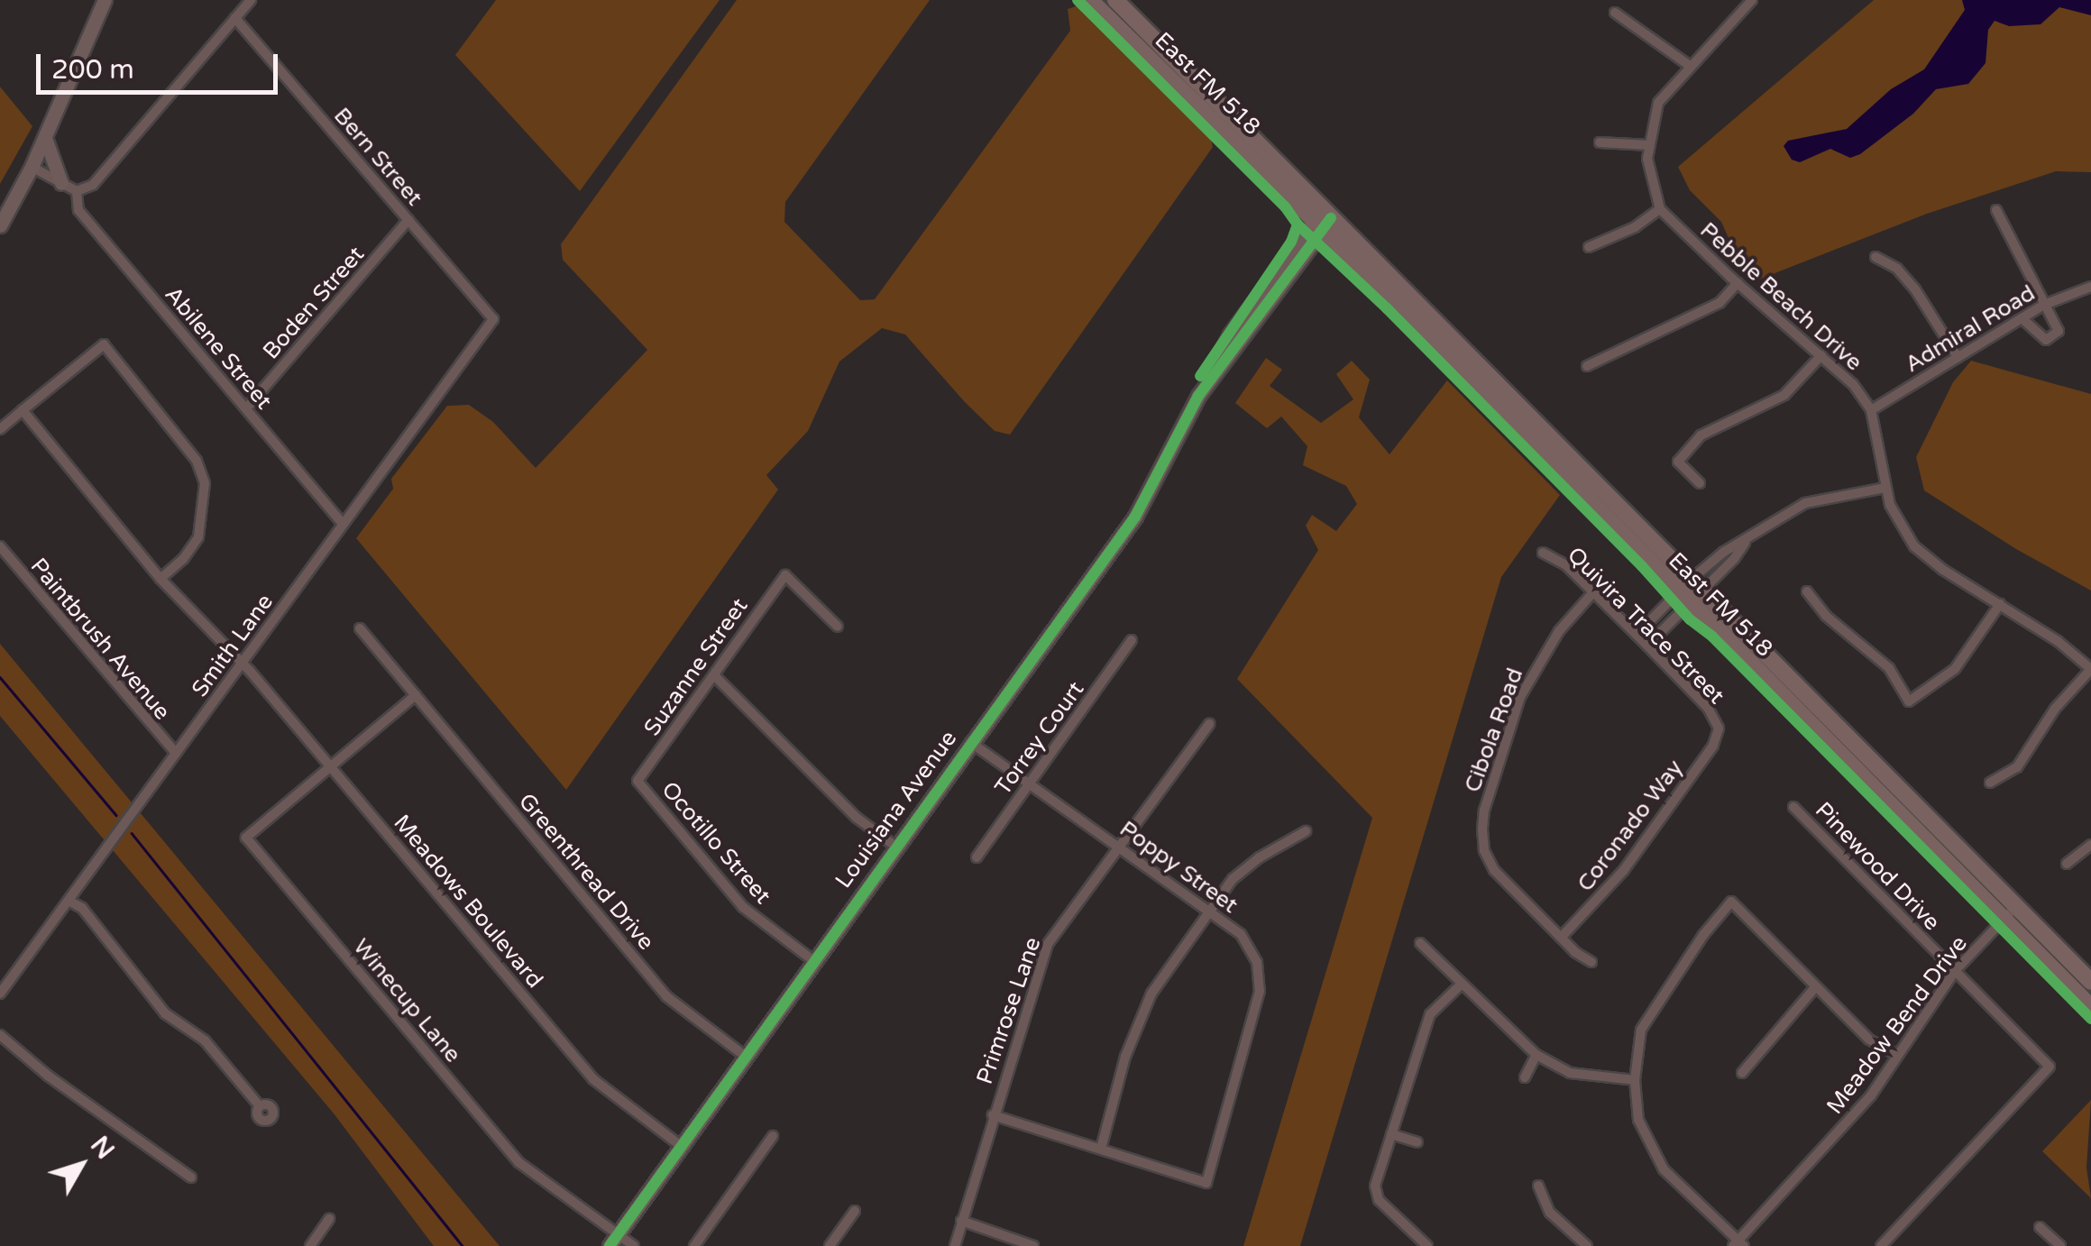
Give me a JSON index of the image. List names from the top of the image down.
{
  "streets": {
    "main road": ["East FM 518"],
    "street": [
      "Bern Street",
      "Pebble Beach Drive",
      "Boden Street",
      "Admiral Road",
      "Abilene Street",
      "Quivira Trace Street",
      "Paintbrush Avenue",
      "Smith Lane",
      "Suzanne Street",
      "Cibola Road",
      "Torrey Court",
      "Louisiana Avenue",
      "Coronado Way",
      "Ocotillo Street",
      "Pinewood Drive",
      "Poppy Street",
      "Greenthread Drive",
      "Meadows Boulevard",
      "Winecup Lane",
      "Primrose Lane",
      "Meadow Bend Drive"
    ]
  },
  "crossings": [
    ["East FM 518", "Louisiana Avenue"],
    ["East FM 518", "Meadow Bend Drive"],
    ["Bern Street", "Boden Street"],
    ["Bern Street", "Smith Lane"],
    ["Pebble Beach Drive", "Admiral Road"],
    ["Boden Street", "Abilene Street"],
    ["Abilene Street", "Smith Lane"],
    ["Quivira Trace Street", "Cibola Road"],
    ["Quivira Trace Street", "Coronado Way"],
    ["Paintbrush Avenue", "Smith Lane"],
    ["Smith Lane", "Meadows Boulevard"],
    ["Suzanne Street", "Ocotillo Street"],
    ["Cibola Road", "Coronado Way"],
    ["Torrey Court", "Poppy Street"],
    ["Louisiana Avenue", "Ocotillo Street"],
    ["Louisiana Avenue", "Poppy Street"],
    ["Louisiana Avenue", "Greenthread Drive"],
    ["Louisiana Avenue", "Meadows Boulevard"],
    ["Louisiana Avenue", "Winecup Lane"],
    ["Pinewood Drive", "Meadow Bend Drive"],
    ["Poppy Street", "Primrose Lane"],
    ["Meadows Boulevard", "Winecup Lane"]
  ],
  "scale_bar": "200 m",
  "north": "top right"
}
